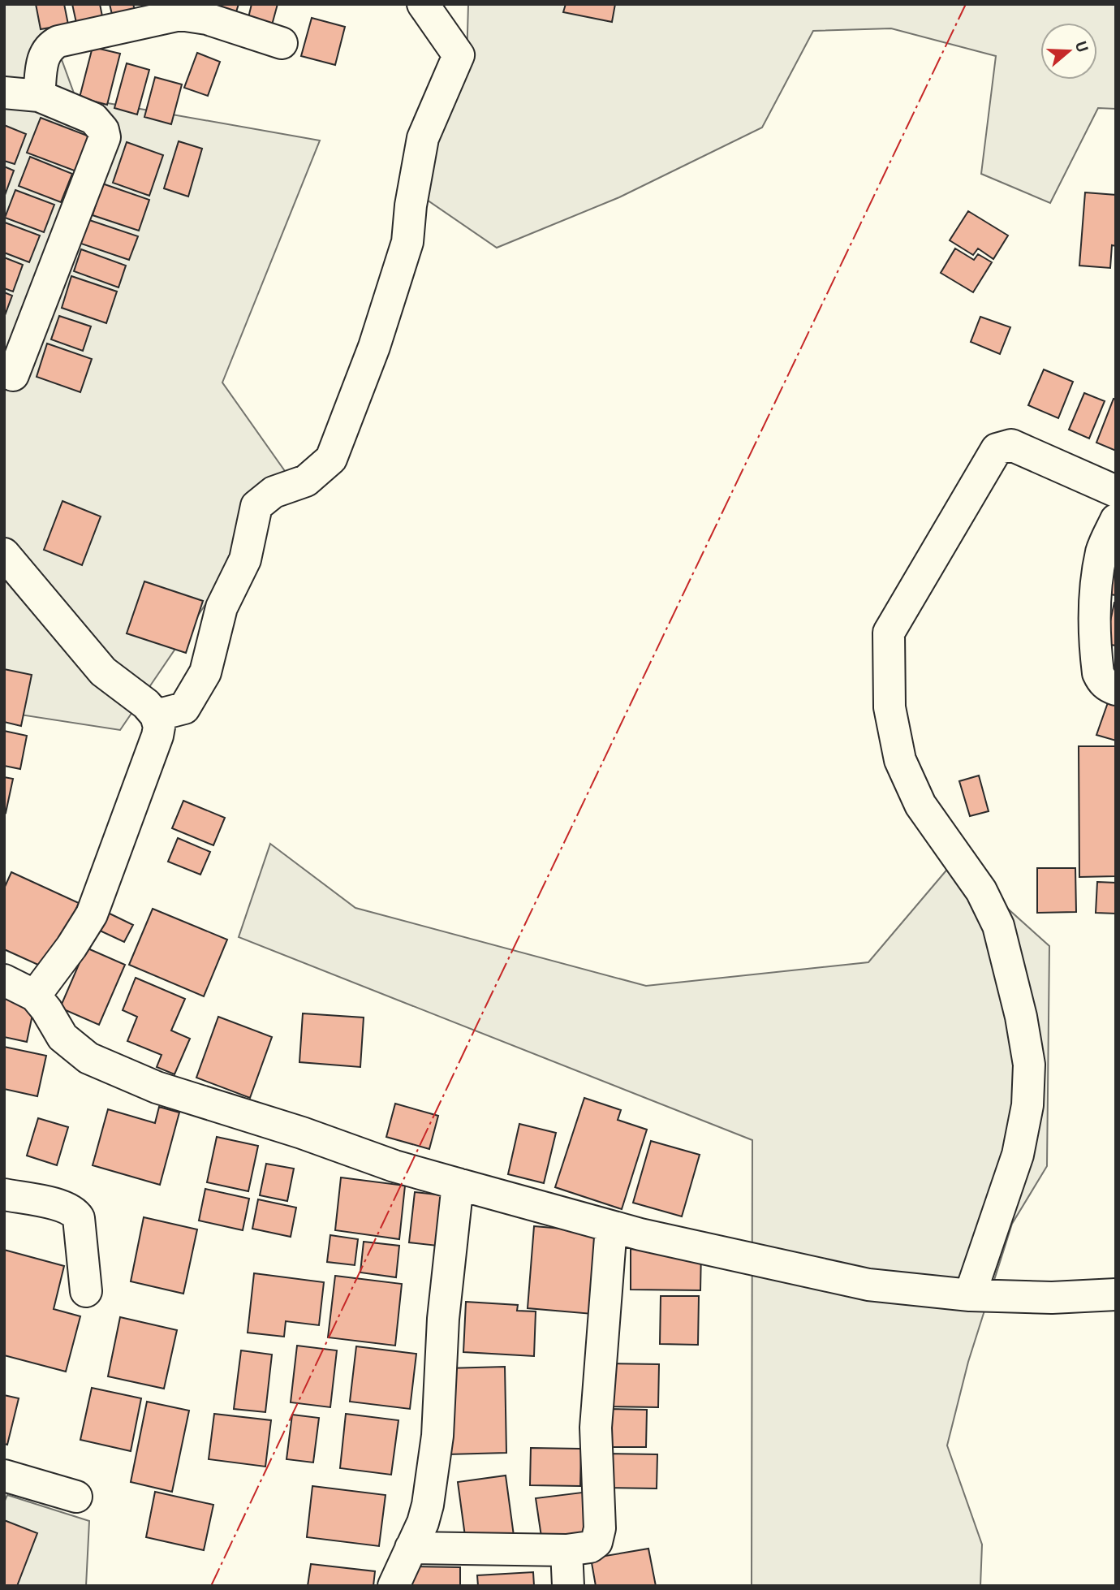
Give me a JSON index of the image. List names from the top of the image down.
{
  "north": "right"
}
